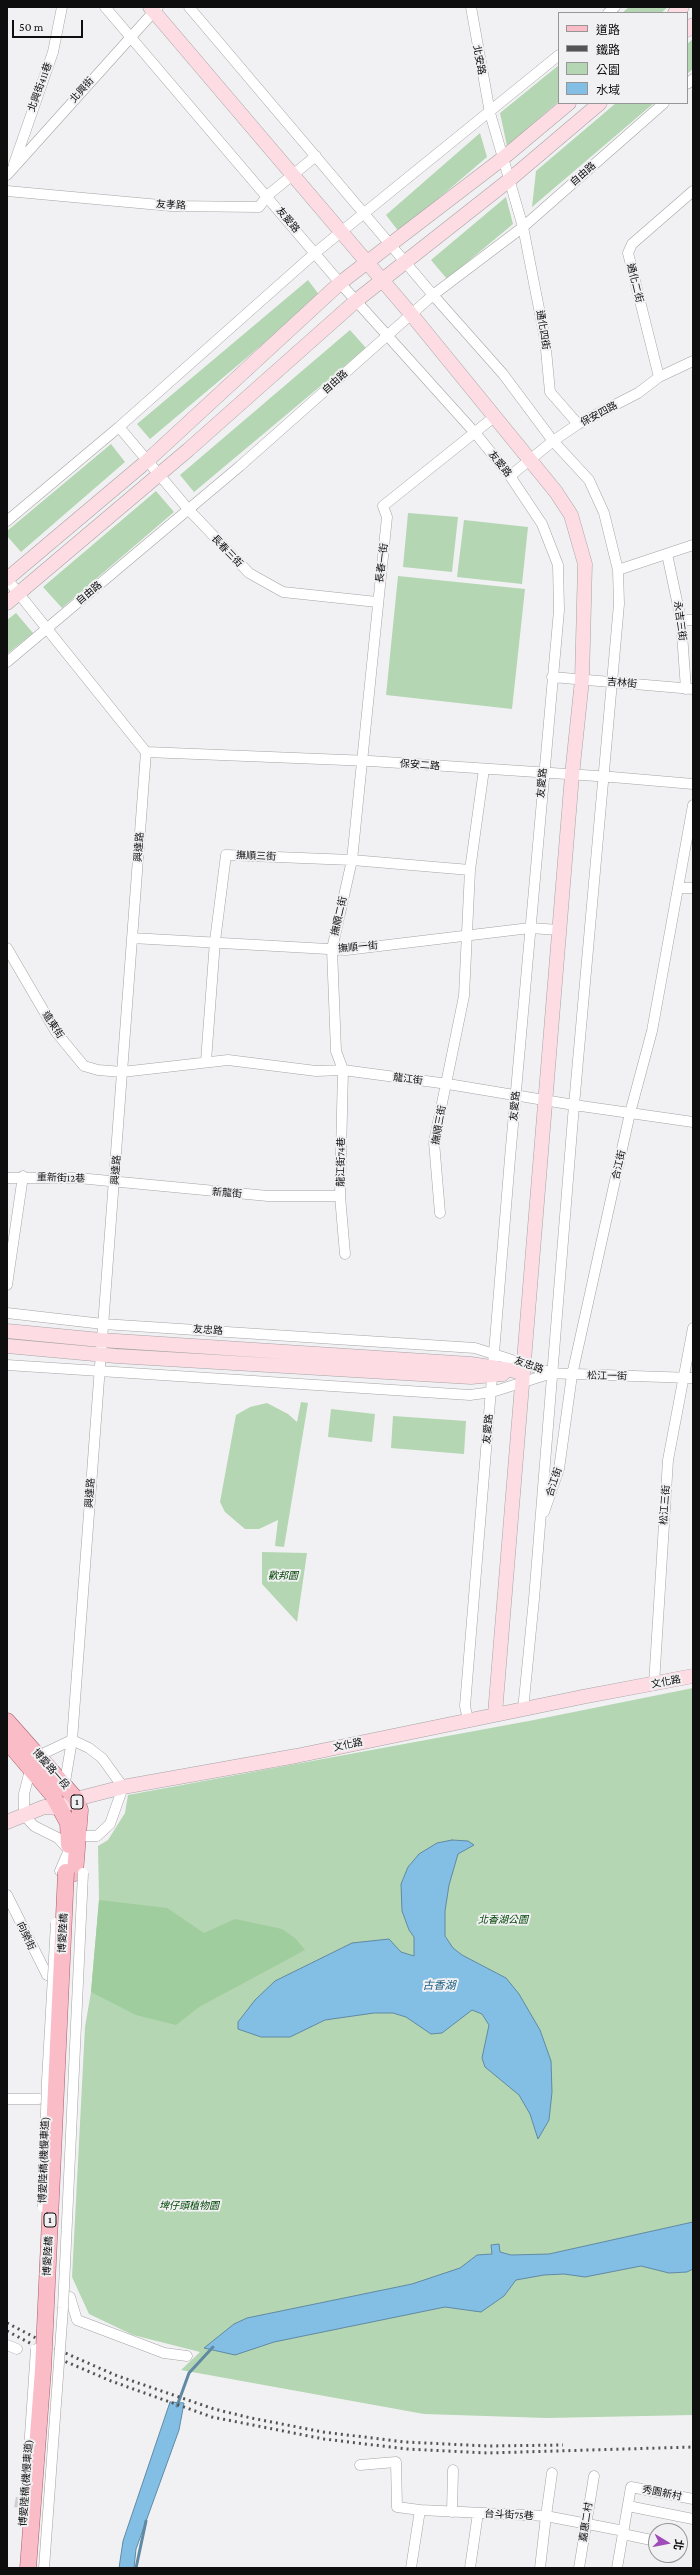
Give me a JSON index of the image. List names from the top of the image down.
{
  "streets": {
    "main road": ["博愛路一段", "1", "博愛陸橋"],
    "street": [
      "北安路",
      "北興街411巷",
      "北興街",
      "自由路",
      "友孝路",
      "友愛路",
      "通化二街",
      "通化四街",
      "保安四路",
      "長春三街",
      "長春一街",
      "永吉三街",
      "吉林街",
      "保安二路",
      "興達路",
      "撫順三街",
      "撫順二街",
      "撫順一街",
      "遠東街",
      "龍江街",
      "龍江街74巷",
      "合江街",
      "重新街12巷",
      "新龍街",
      "友忠路",
      "松江一街",
      "松江三街",
      "文化路",
      "向榮街",
      "博愛陸橋(機慢車道)",
      "秀園新村",
      "台斗街75巷",
      "嘉惠二村"
    ]
  },
  "crossings": [
    ["北安路", "通化四街"],
    ["北興街411巷", "北興街"],
    ["北興街", "友愛路"],
    ["自由路", "友愛路"],
    ["自由路", "通化四街"],
    ["自由路", "長春三街"],
    ["友孝路", "友愛路"],
    ["友愛路", "保安四路"],
    ["友愛路", "長春一街"],
    ["友愛路", "吉林街"],
    ["友愛路", "保安二路"],
    ["友愛路", "撫順一街"],
    ["友愛路", "龍江街"],
    ["友愛路", "友忠路"],
    ["友愛路", "文化路"],
    ["通化二街", "保安四路"],
    ["通化四街", "保安四路"],
    ["長春三街", "長春一街"],
    ["長春一街", "保安二路"],
    ["長春一街", "撫順二街"],
    ["永吉三街", "吉林街"],
    ["保安二路", "興達路"],
    ["保安二路", "撫順三街"],
    ["保安二路", "撫順二街"],
    ["興達路", "撫順一街"],
    ["興達路", "遠東街"],
    ["興達路", "龍江街"],
    ["興達路", "重新街12巷"],
    ["興達路", "新龍街"],
    ["興達路", "友忠路"],
    ["興達路", "文化路"],
    ["興達路", "博愛路一段"],
    ["撫順三街", "撫順二街"],
    ["撫順三街", "撫順一街"],
    ["撫順三街", "龍江街"],
    ["撫順二街", "撫順一街"],
    ["撫順二街", "龍江街"],
    ["撫順二街", "龍江街74巷"],
    ["遠東街", "龍江街"],
    ["龍江街", "龍江街74巷"],
    ["龍江街", "合江街"],
    ["龍江街74巷", "新龍街"],
    ["合江街", "松江一街"],
    ["重新街12巷", "新龍街"],
    ["友忠路", "松江一街"],
    ["松江一街", "松江三街"],
    ["松江三街", "文化路"],
    ["文化路", "博愛路一段"],
    ["博愛路一段", "博愛陸橋"],
    ["博愛路一段", "博愛陸橋(機慢車道)"],
    ["博愛陸橋", "博愛陸橋(機慢車道)"]
  ],
  "water": ["古香湖"],
  "parks": ["歡邦園", "北香湖公園", "埤仔頭植物園"],
  "legend": [
    "道路",
    "鐵路",
    "公園",
    "水域"
  ],
  "scale_bar": "50 m",
  "north": "right"
}
